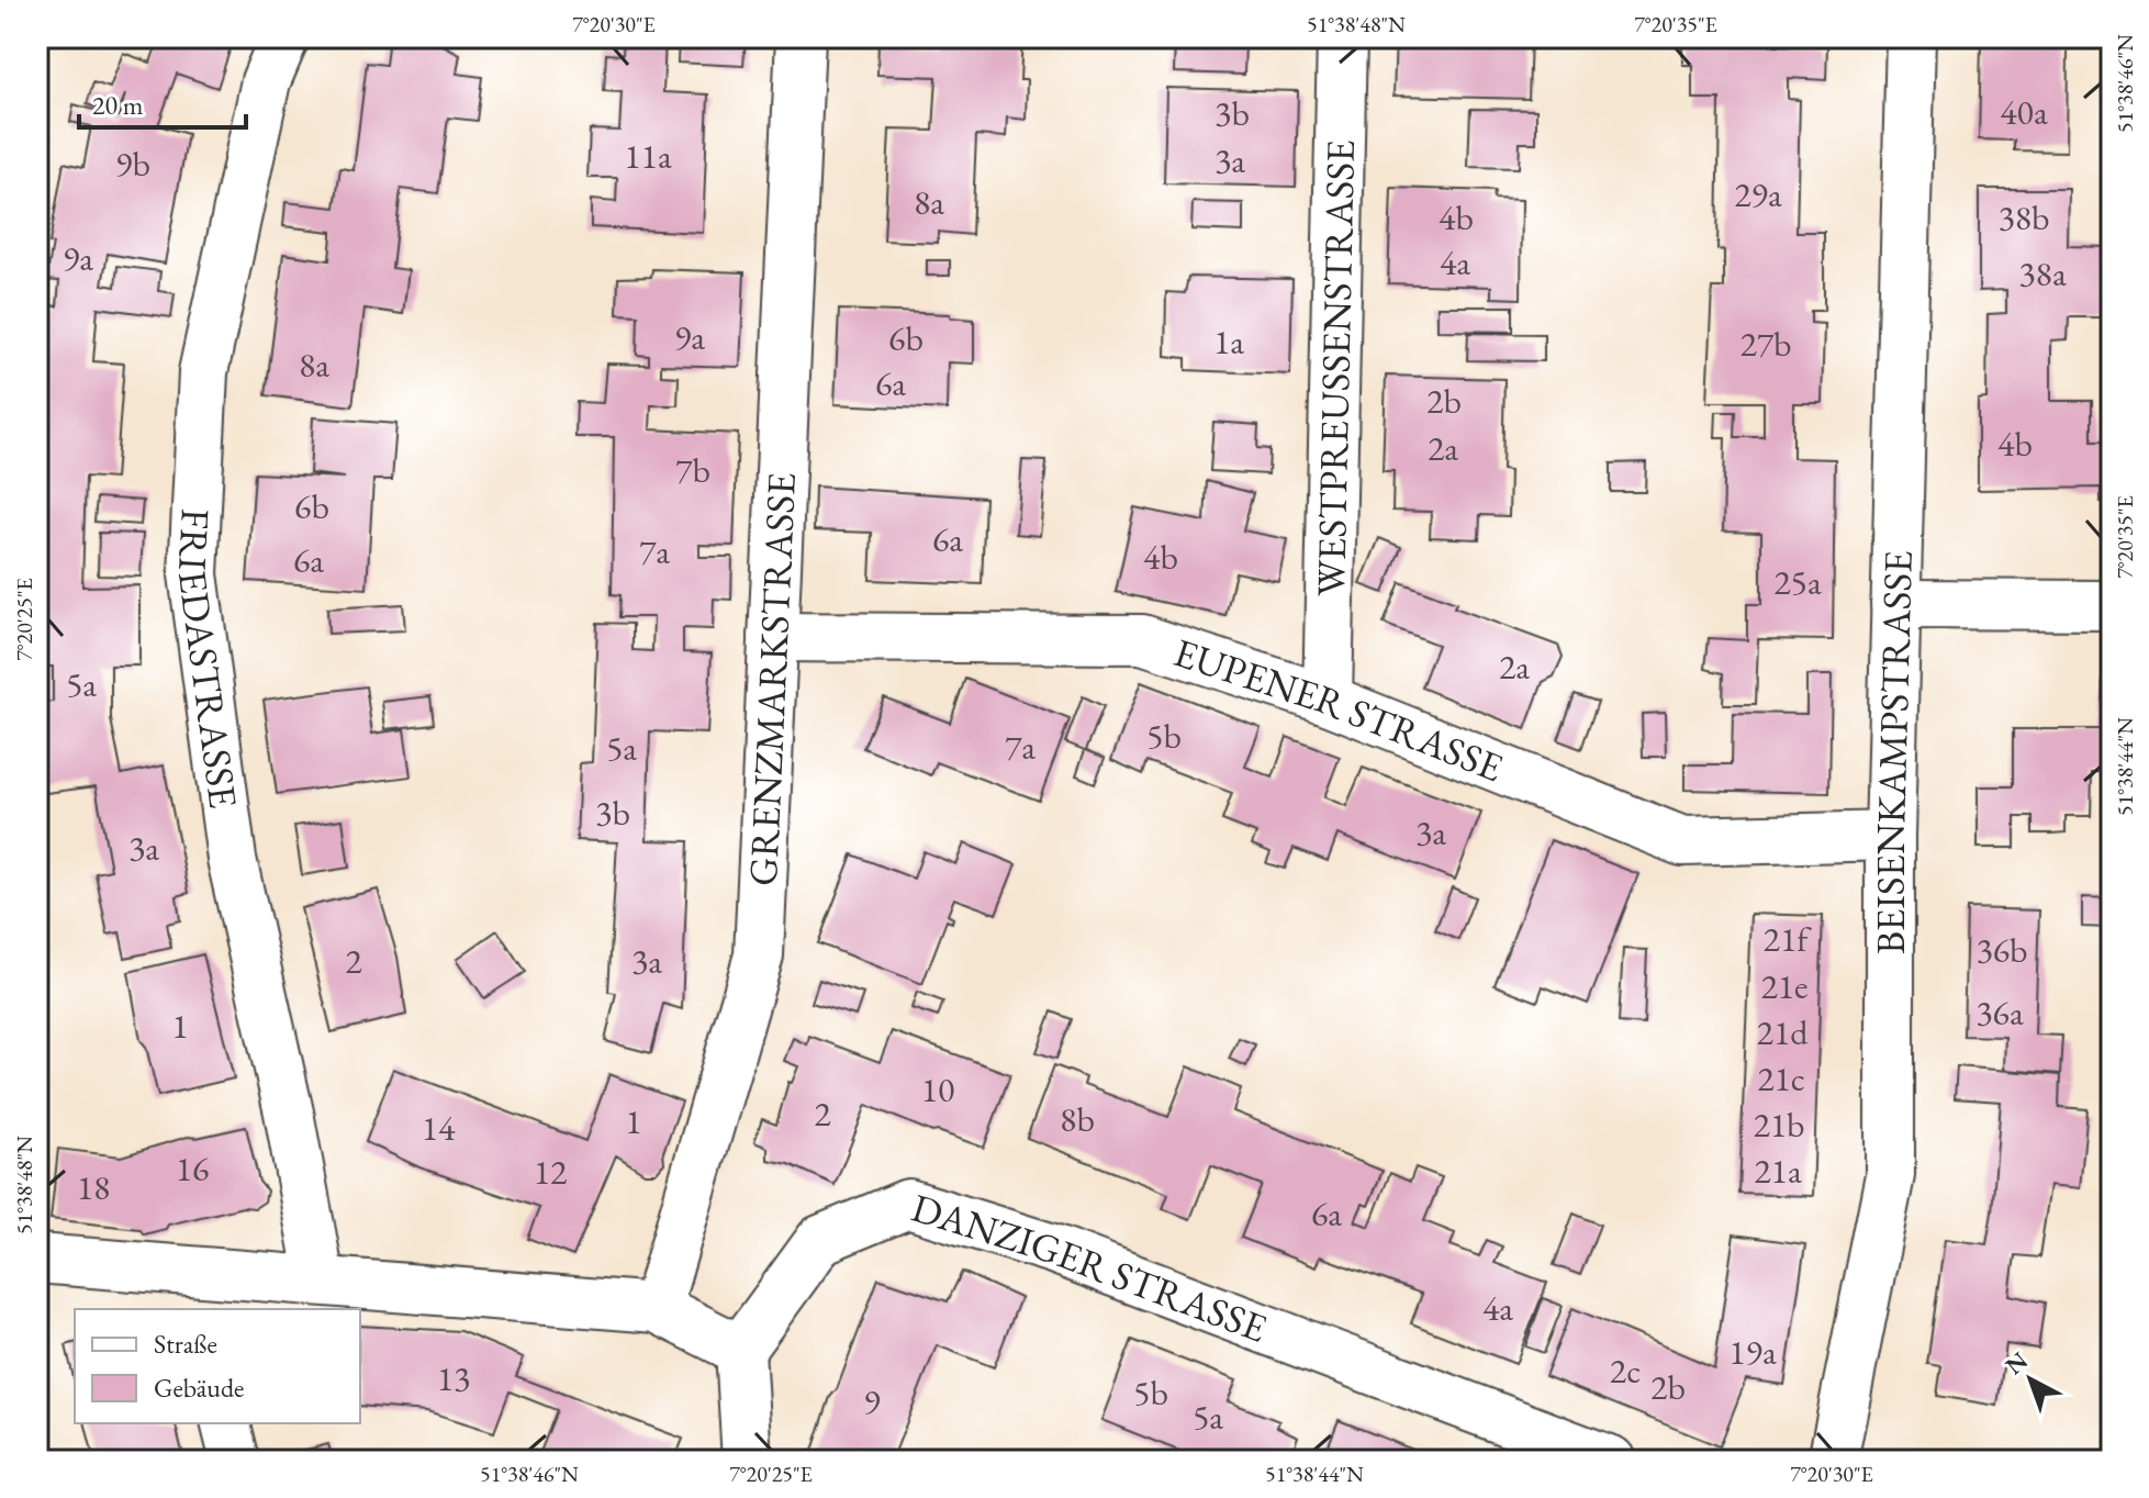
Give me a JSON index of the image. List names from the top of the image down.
{
  "streets": {
    "street": [
      "WESTPREUSSENSTRASSE",
      "FRIEDASTRASSE",
      "GRENZMARKSTRASSE",
      "EUPENER STRASSE",
      "BEISENKAMPSTRASSE",
      "DANZIGER STRASSE"
    ]
  },
  "crossings": [
    ["WESTPREUSSENSTRASSE", "EUPENER STRASSE"],
    ["GRENZMARKSTRASSE", "EUPENER STRASSE"],
    ["EUPENER STRASSE", "BEISENKAMPSTRASSE"]
  ],
  "house_numbers": [
    "40a",
    "3b",
    "11a",
    "3a",
    "9b",
    "29a",
    "8a",
    "4b",
    "38b",
    "9a",
    "4a",
    "38a",
    "9a",
    "6b",
    "1a",
    "27b",
    "8a",
    "6a",
    "2b",
    "4b",
    "2a",
    "7b",
    "6b",
    "6a",
    "7a",
    "4b",
    "6a",
    "25a",
    "2a",
    "5a",
    "5b",
    "7a",
    "5a",
    "3b",
    "3a",
    "3a",
    "21f",
    "36b",
    "2",
    "3a",
    "21e",
    "36a",
    "1",
    "21d",
    "21c",
    "10",
    "2",
    "8b",
    "1",
    "21b",
    "14",
    "16",
    "21a",
    "12",
    "18",
    "6a",
    "4a",
    "19a",
    "2c",
    "13",
    "2b",
    "5b",
    "9",
    "5a"
  ],
  "legend": ["Straße", "Gebäude"],
  "scale_bar": "20 m",
  "north": "top left",
  "coordinates": [
    "7°20'30\"E",
    "51°38'48\"N",
    "7°20'35\"E",
    "51°38'46\"N",
    "7°20'25\"E",
    "51°38'44\"N"
  ]
}
